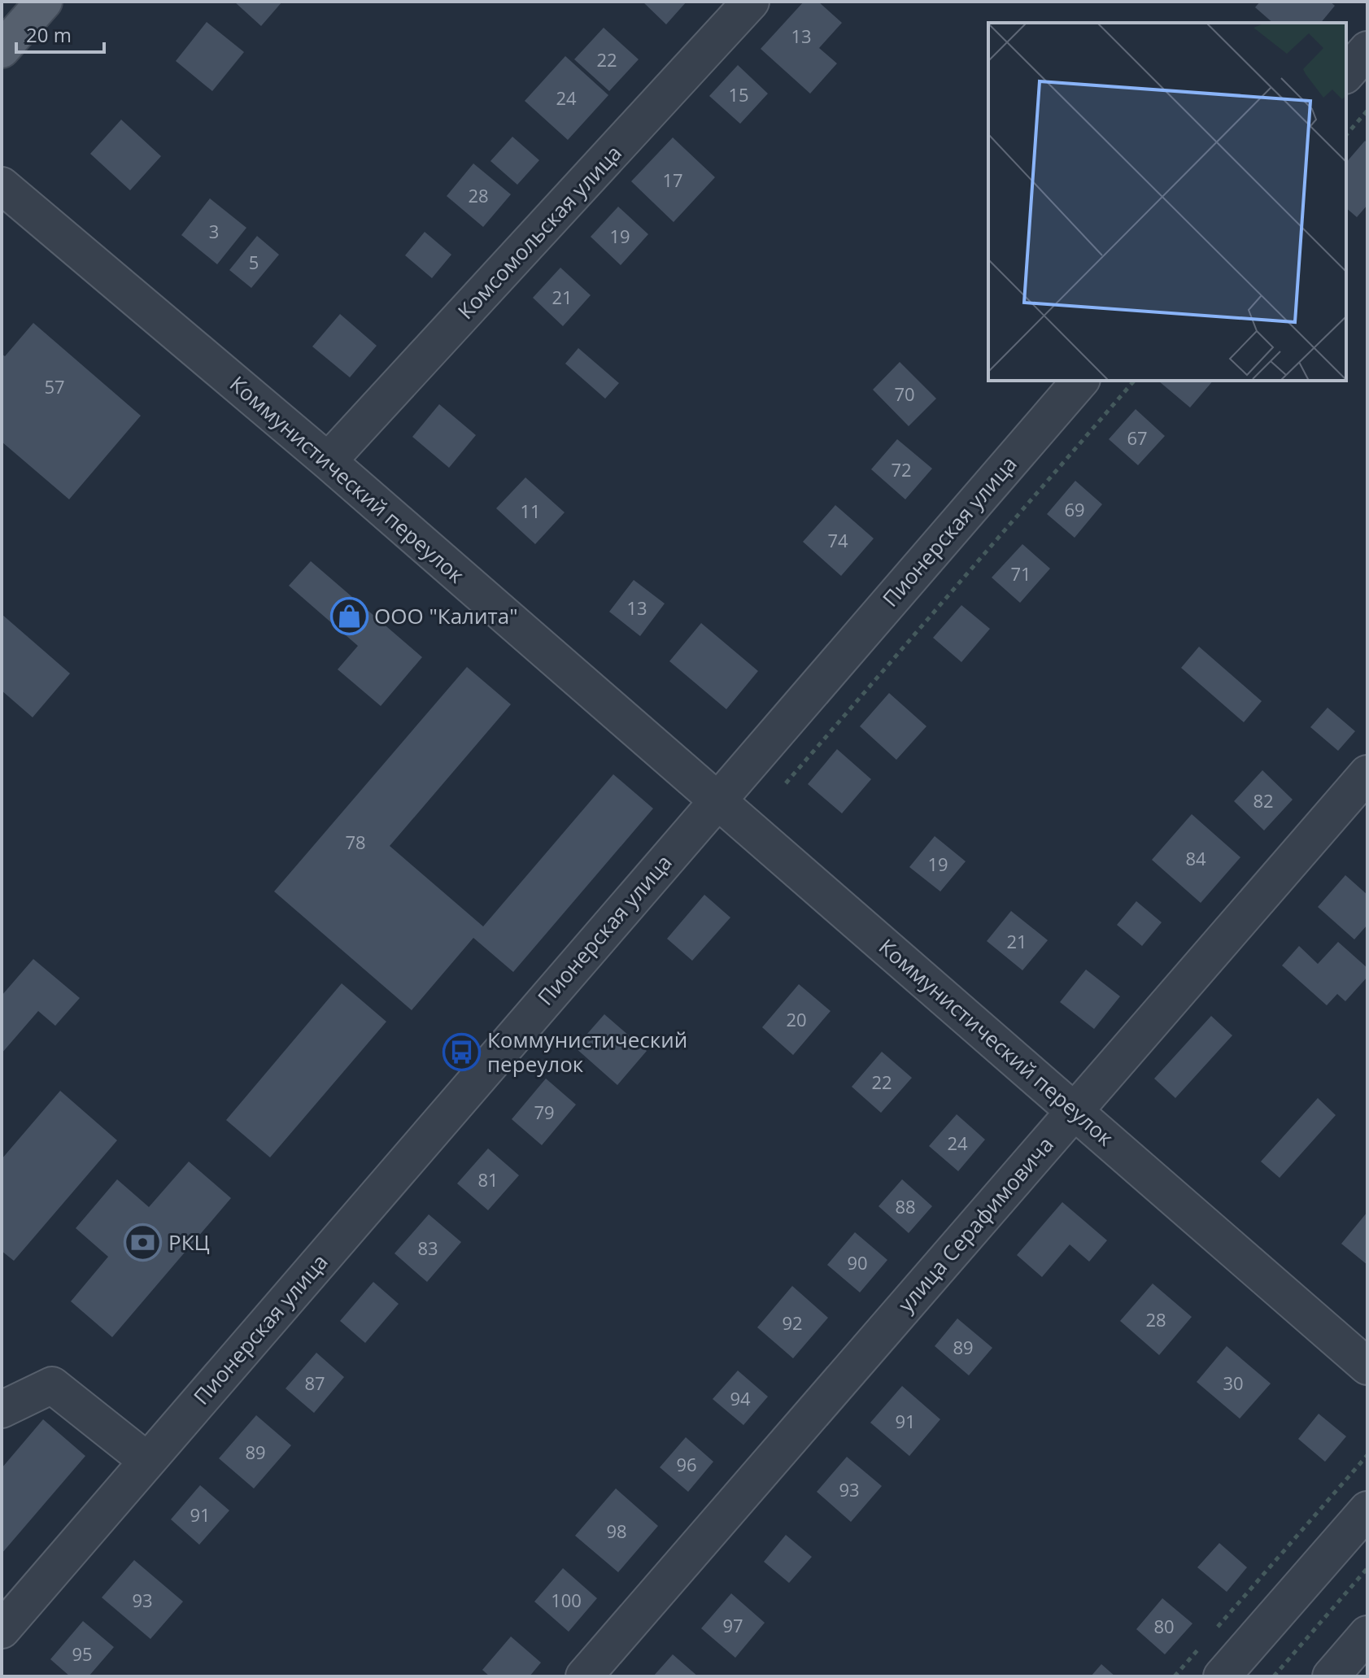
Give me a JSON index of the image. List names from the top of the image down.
{
  "streets": {
    "street": [
      "Комсомольская улица",
      "Коммунистический переулок",
      "Пионерская улица",
      "улица Серафимовича"
    ]
  },
  "crossings": [
    ["Комсомольская улица", "Коммунистический переулок"],
    ["Коммунистический переулок", "Пионерская улица"],
    ["Коммунистический переулок", "улица Серафимовича"]
  ],
  "places": {
    "shop": ["ООО \"Калита\""],
    "bus stop": ["Коммунистический переулок"],
    "bank": ["РКЦ"]
  },
  "house_numbers": [
    "13",
    "22",
    "15",
    "24",
    "17",
    "28",
    "3",
    "19",
    "5",
    "21",
    "57",
    "70",
    "67",
    "72",
    "69",
    "11",
    "74",
    "71",
    "13",
    "82",
    "78",
    "84",
    "19",
    "21",
    "20",
    "22",
    "79",
    "24",
    "81",
    "88",
    "83",
    "90",
    "28",
    "92",
    "89",
    "87",
    "30",
    "94",
    "91",
    "89",
    "96",
    "93",
    "91",
    "98",
    "93",
    "100",
    "97",
    "80",
    "95"
  ],
  "scale_bar": "20 m"
}
